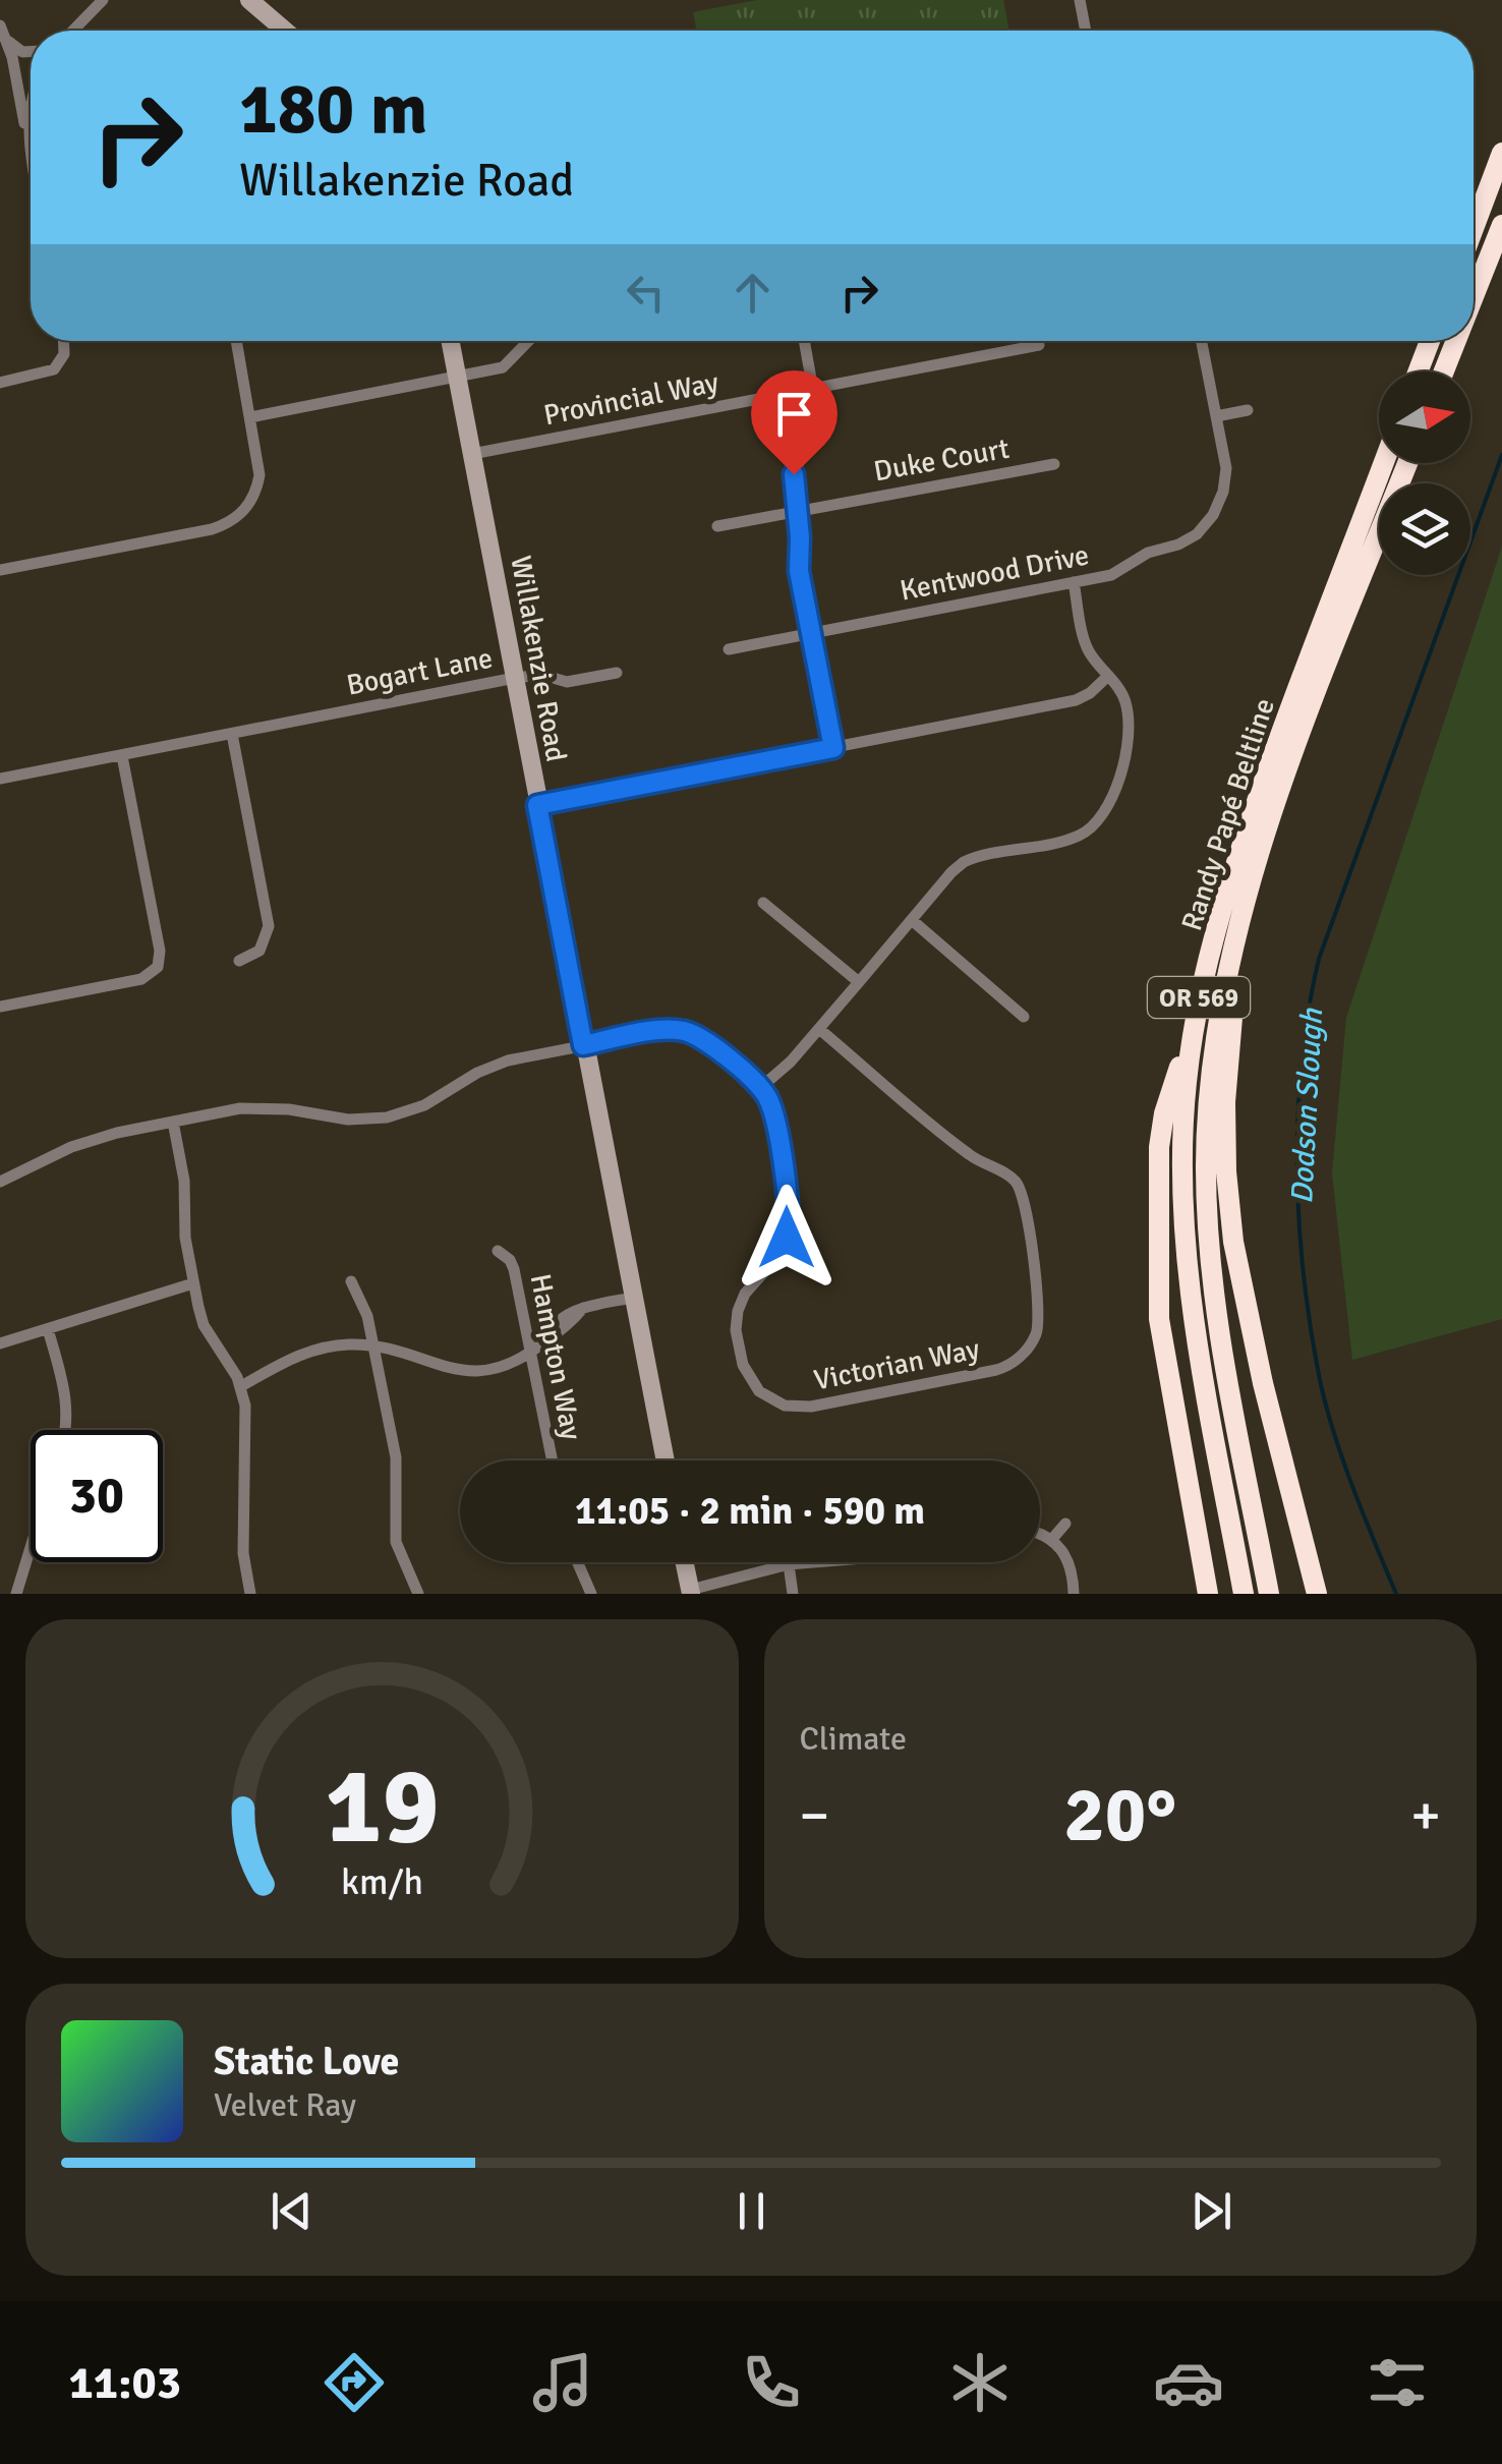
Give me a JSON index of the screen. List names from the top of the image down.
{
  "streets": {
    "highway": ["Randy Papé Beltline", "OR 569"],
    "street": [
      "Provincial Way",
      "Duke Court",
      "Kentwood Drive",
      "Willakenzie Road",
      "Bogart Lane",
      "Hampton Way",
      "Victorian Way"
    ]
  },
  "crossings": [
    ["Provincial Way", "Willakenzie Road"],
    ["Willakenzie Road", "Bogart Lane"]
  ],
  "water": ["Dodson Slough"],
  "north": "right",
  "page": {
    "turn": ["180 m", "Willakenzie Road"],
    "limit": "30",
    "trip": "11:05 · 2 min · 590 m",
    "tile": "Climate",
    "heat": ["−", "20°", "+"],
    "song": ["Static Love", "Velvet Ray"],
    "tabs": "11:03",
    "gauge": ["19", "km/h"]
  }
}
